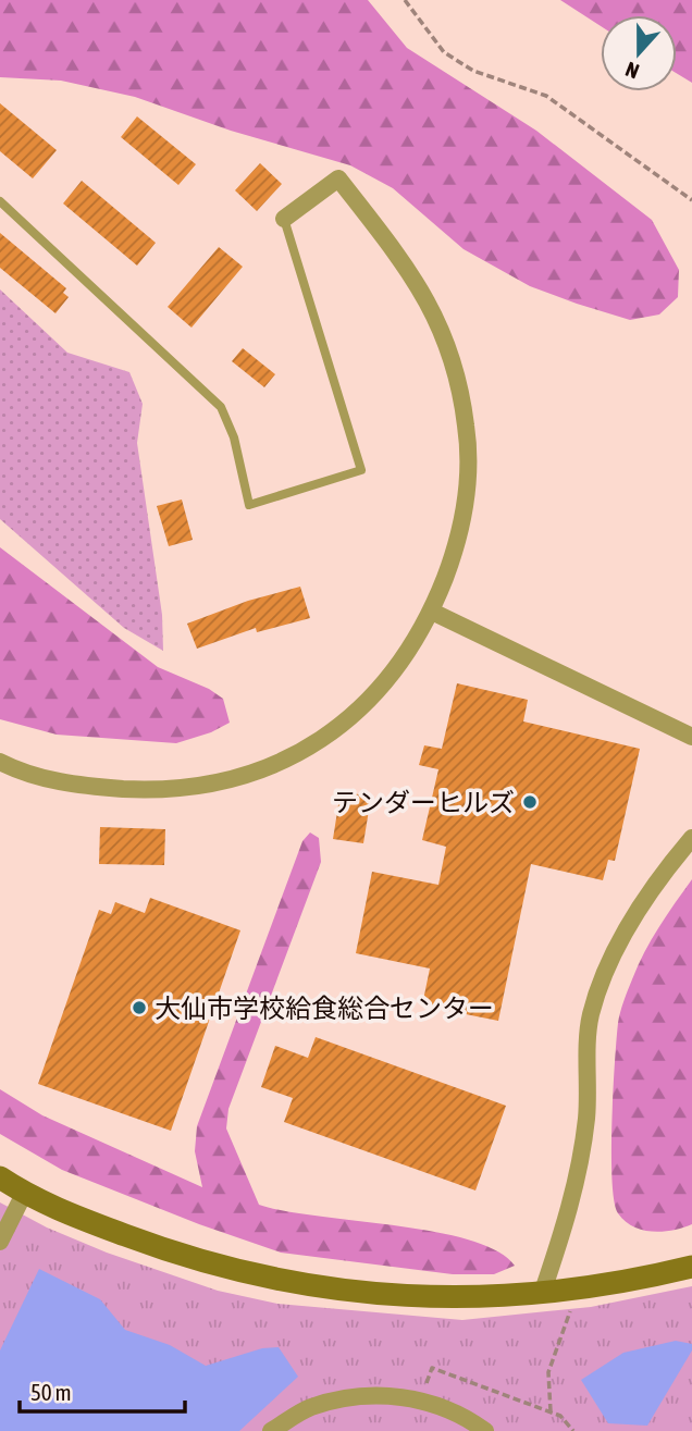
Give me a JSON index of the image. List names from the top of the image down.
{
  "places": ["テンダーヒルズ", "大仙市学校給食総合センター"],
  "scale_bar": "50 m",
  "north": "bottom"
}
